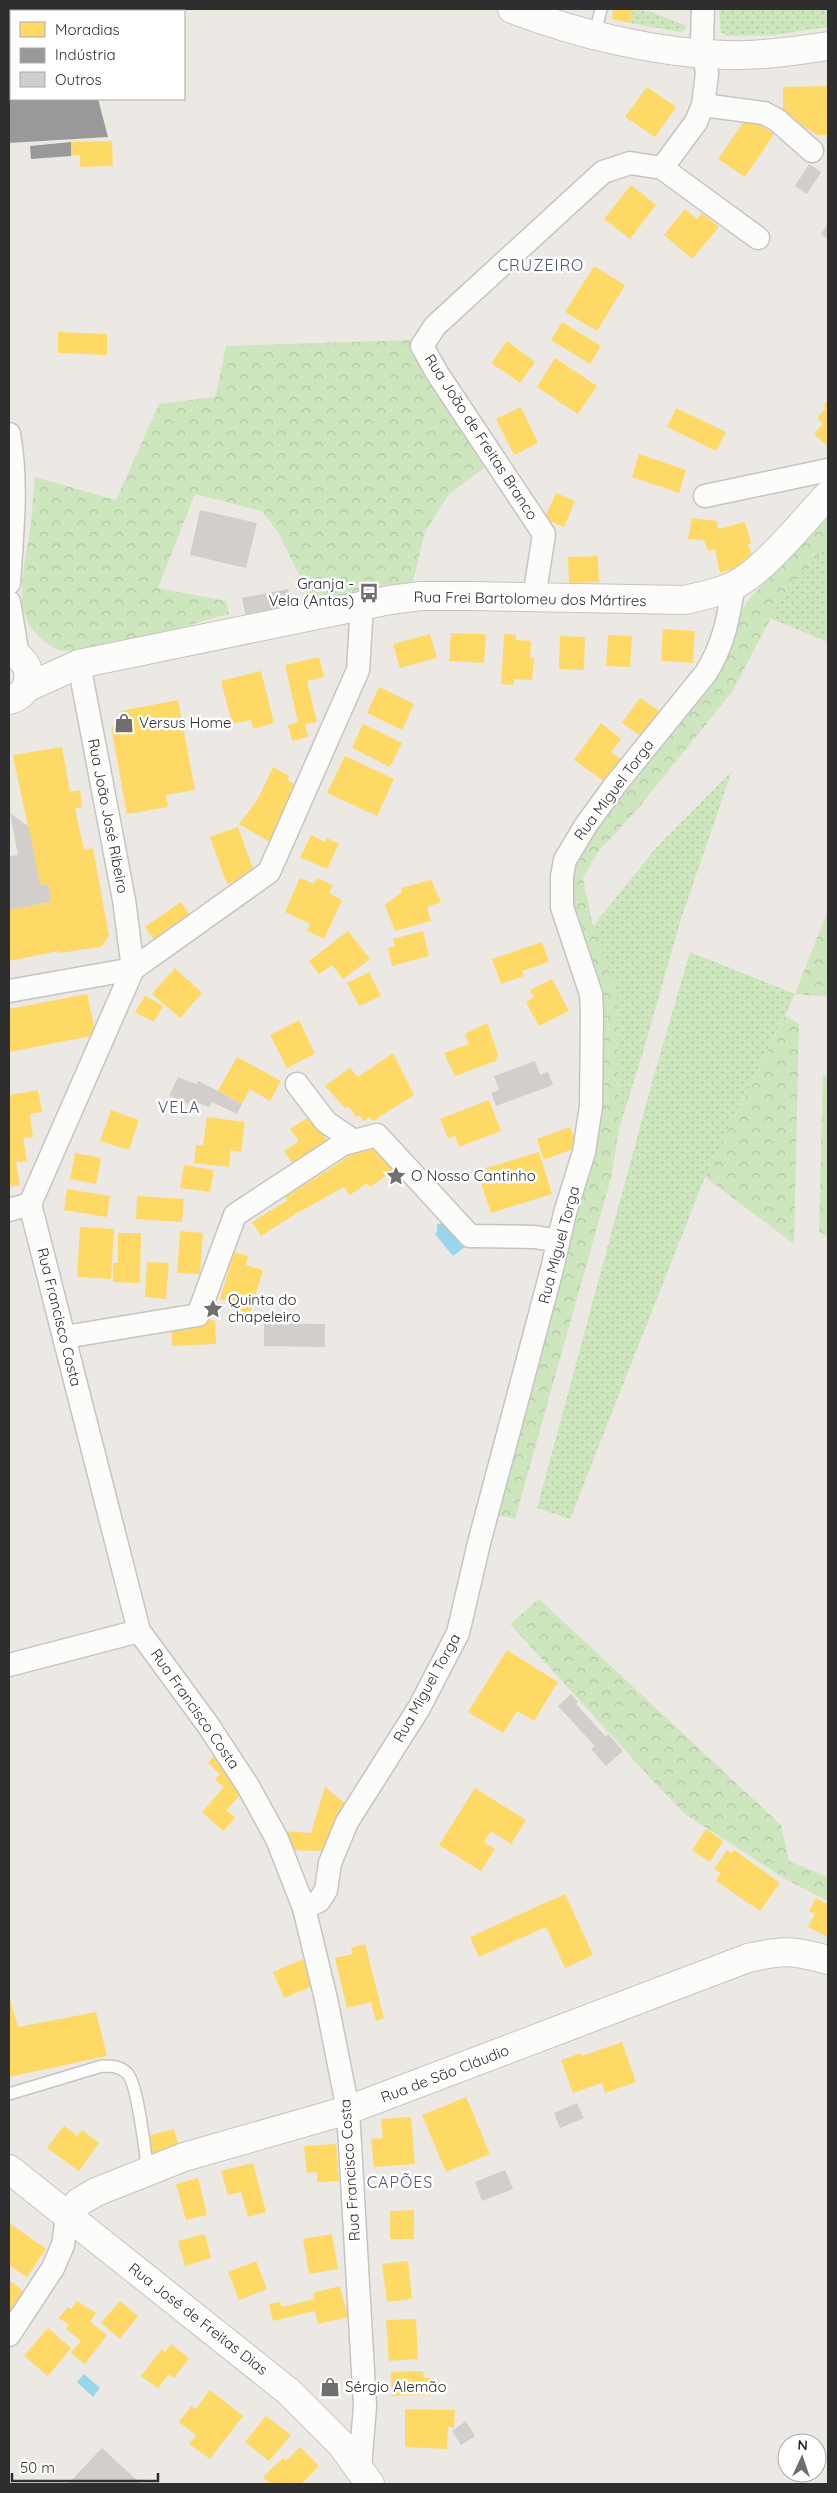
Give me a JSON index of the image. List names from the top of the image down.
{
  "streets": {
    "street": [
      "Rua João de Freitas Branco",
      "Rua Frei Bartolomeu dos Mártires",
      "Rua Miguel Torga",
      "Rua João José Ribeiro",
      "Rua Francisco Costa",
      "Rua de São Cláudio",
      "Rua José de Freitas Dias"
    ]
  },
  "crossings": [
    ["Rua João de Freitas Branco", "Rua Frei Bartolomeu dos Mártires"],
    ["Rua Frei Bartolomeu dos Mártires", "Rua Miguel Torga"],
    ["Rua Frei Bartolomeu dos Mártires", "Rua João José Ribeiro"],
    ["Rua Miguel Torga", "Rua Francisco Costa"],
    ["Rua Francisco Costa", "Rua de São Cláudio"],
    ["Rua Francisco Costa", "Rua José de Freitas Dias"],
    ["Rua de São Cláudio", "Rua José de Freitas Dias"]
  ],
  "districts": ["CRUZEIRO", "VELA", "CAPÕES"],
  "places": {
    "bus stop": ["Granja - Vela (Antas)"],
    "shop": ["Versus Home", "Sérgio Alemão"],
    "place": ["O Nosso Cantinho", "Quinta do chapeleiro"]
  },
  "legend": ["Moradias", "Indústria", "Outros"],
  "scale_bar": "50 m",
  "north": "top"
}
